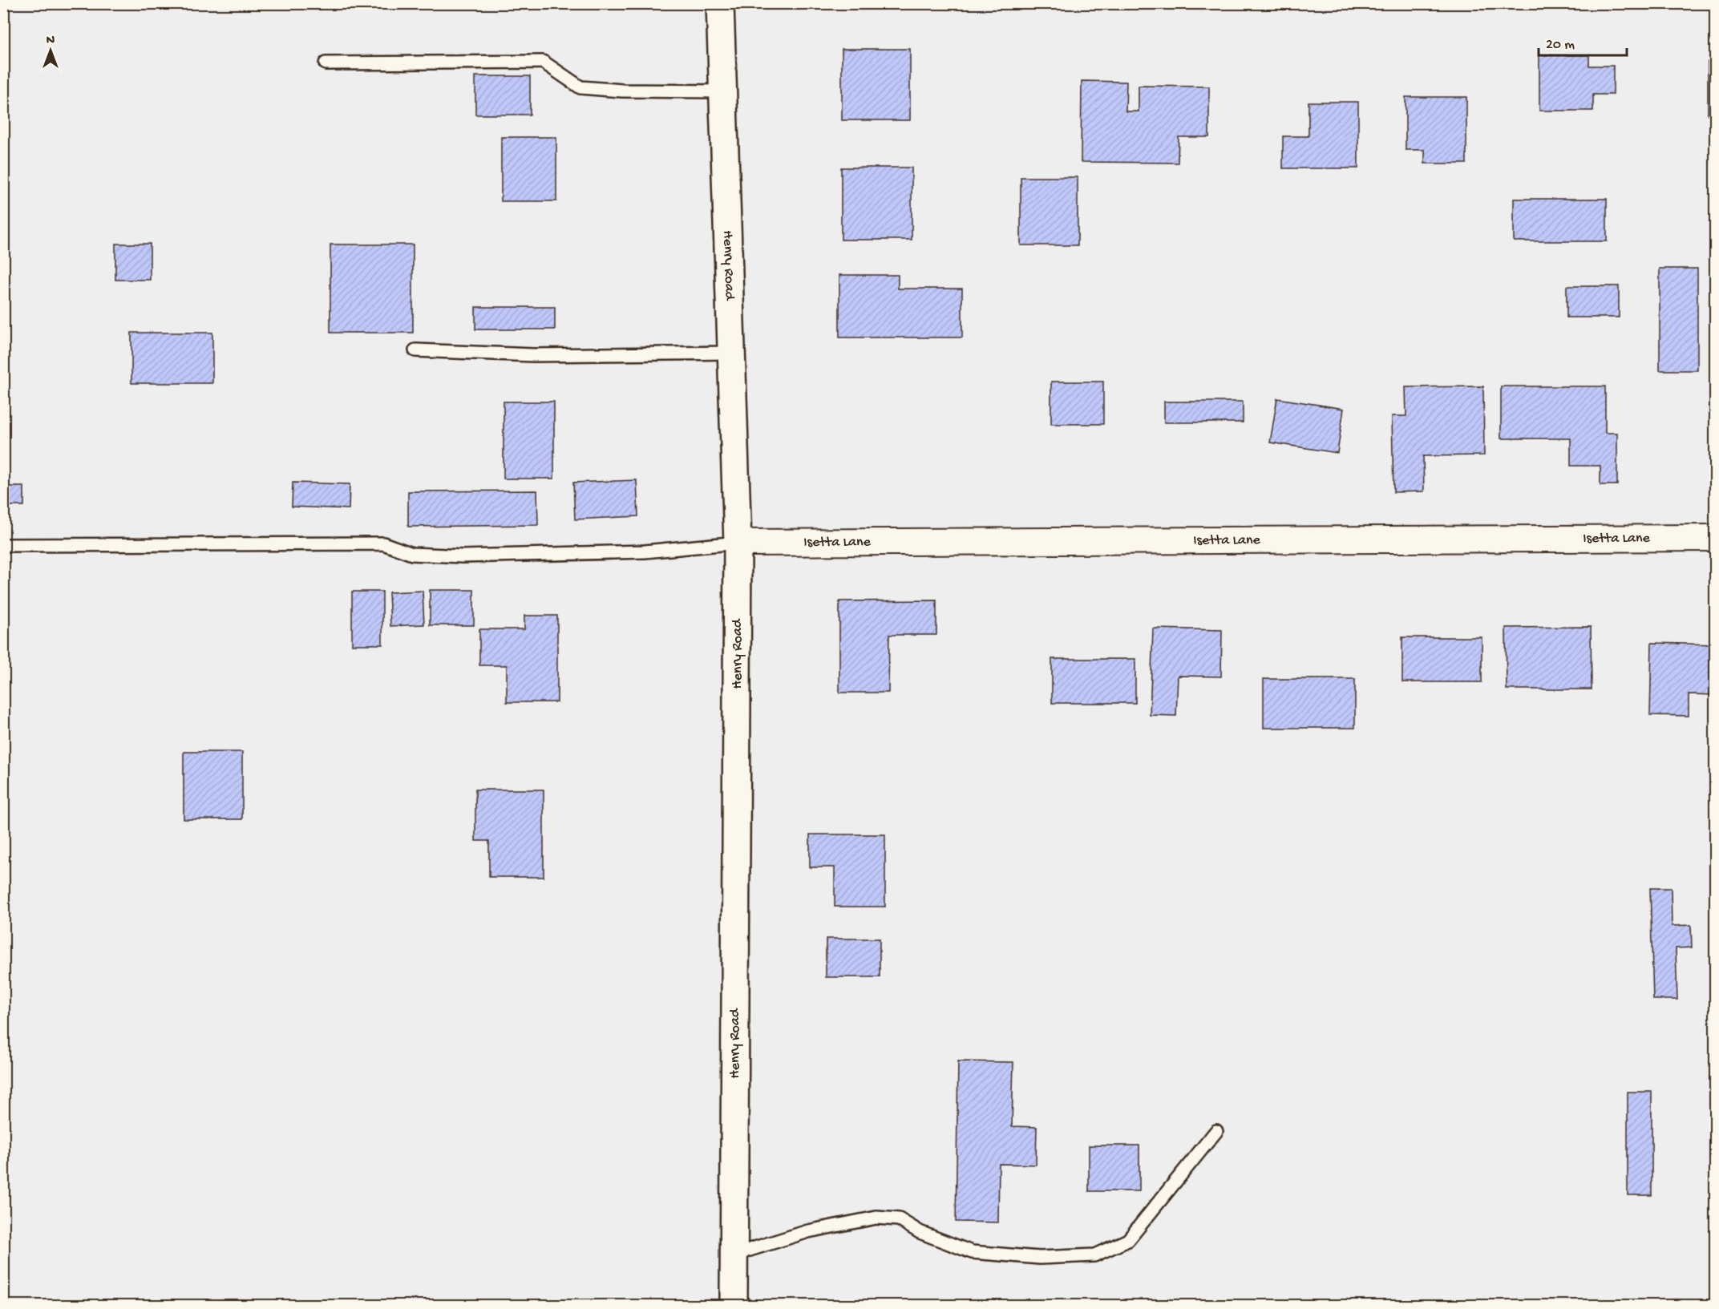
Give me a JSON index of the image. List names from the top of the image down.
{
  "streets": {
    "street": ["Henry Road", "Isetta Lane"]
  },
  "crossings": [
    ["Henry Road", "Isetta Lane"]
  ],
  "scale_bar": "20 m",
  "north": "top"
}
